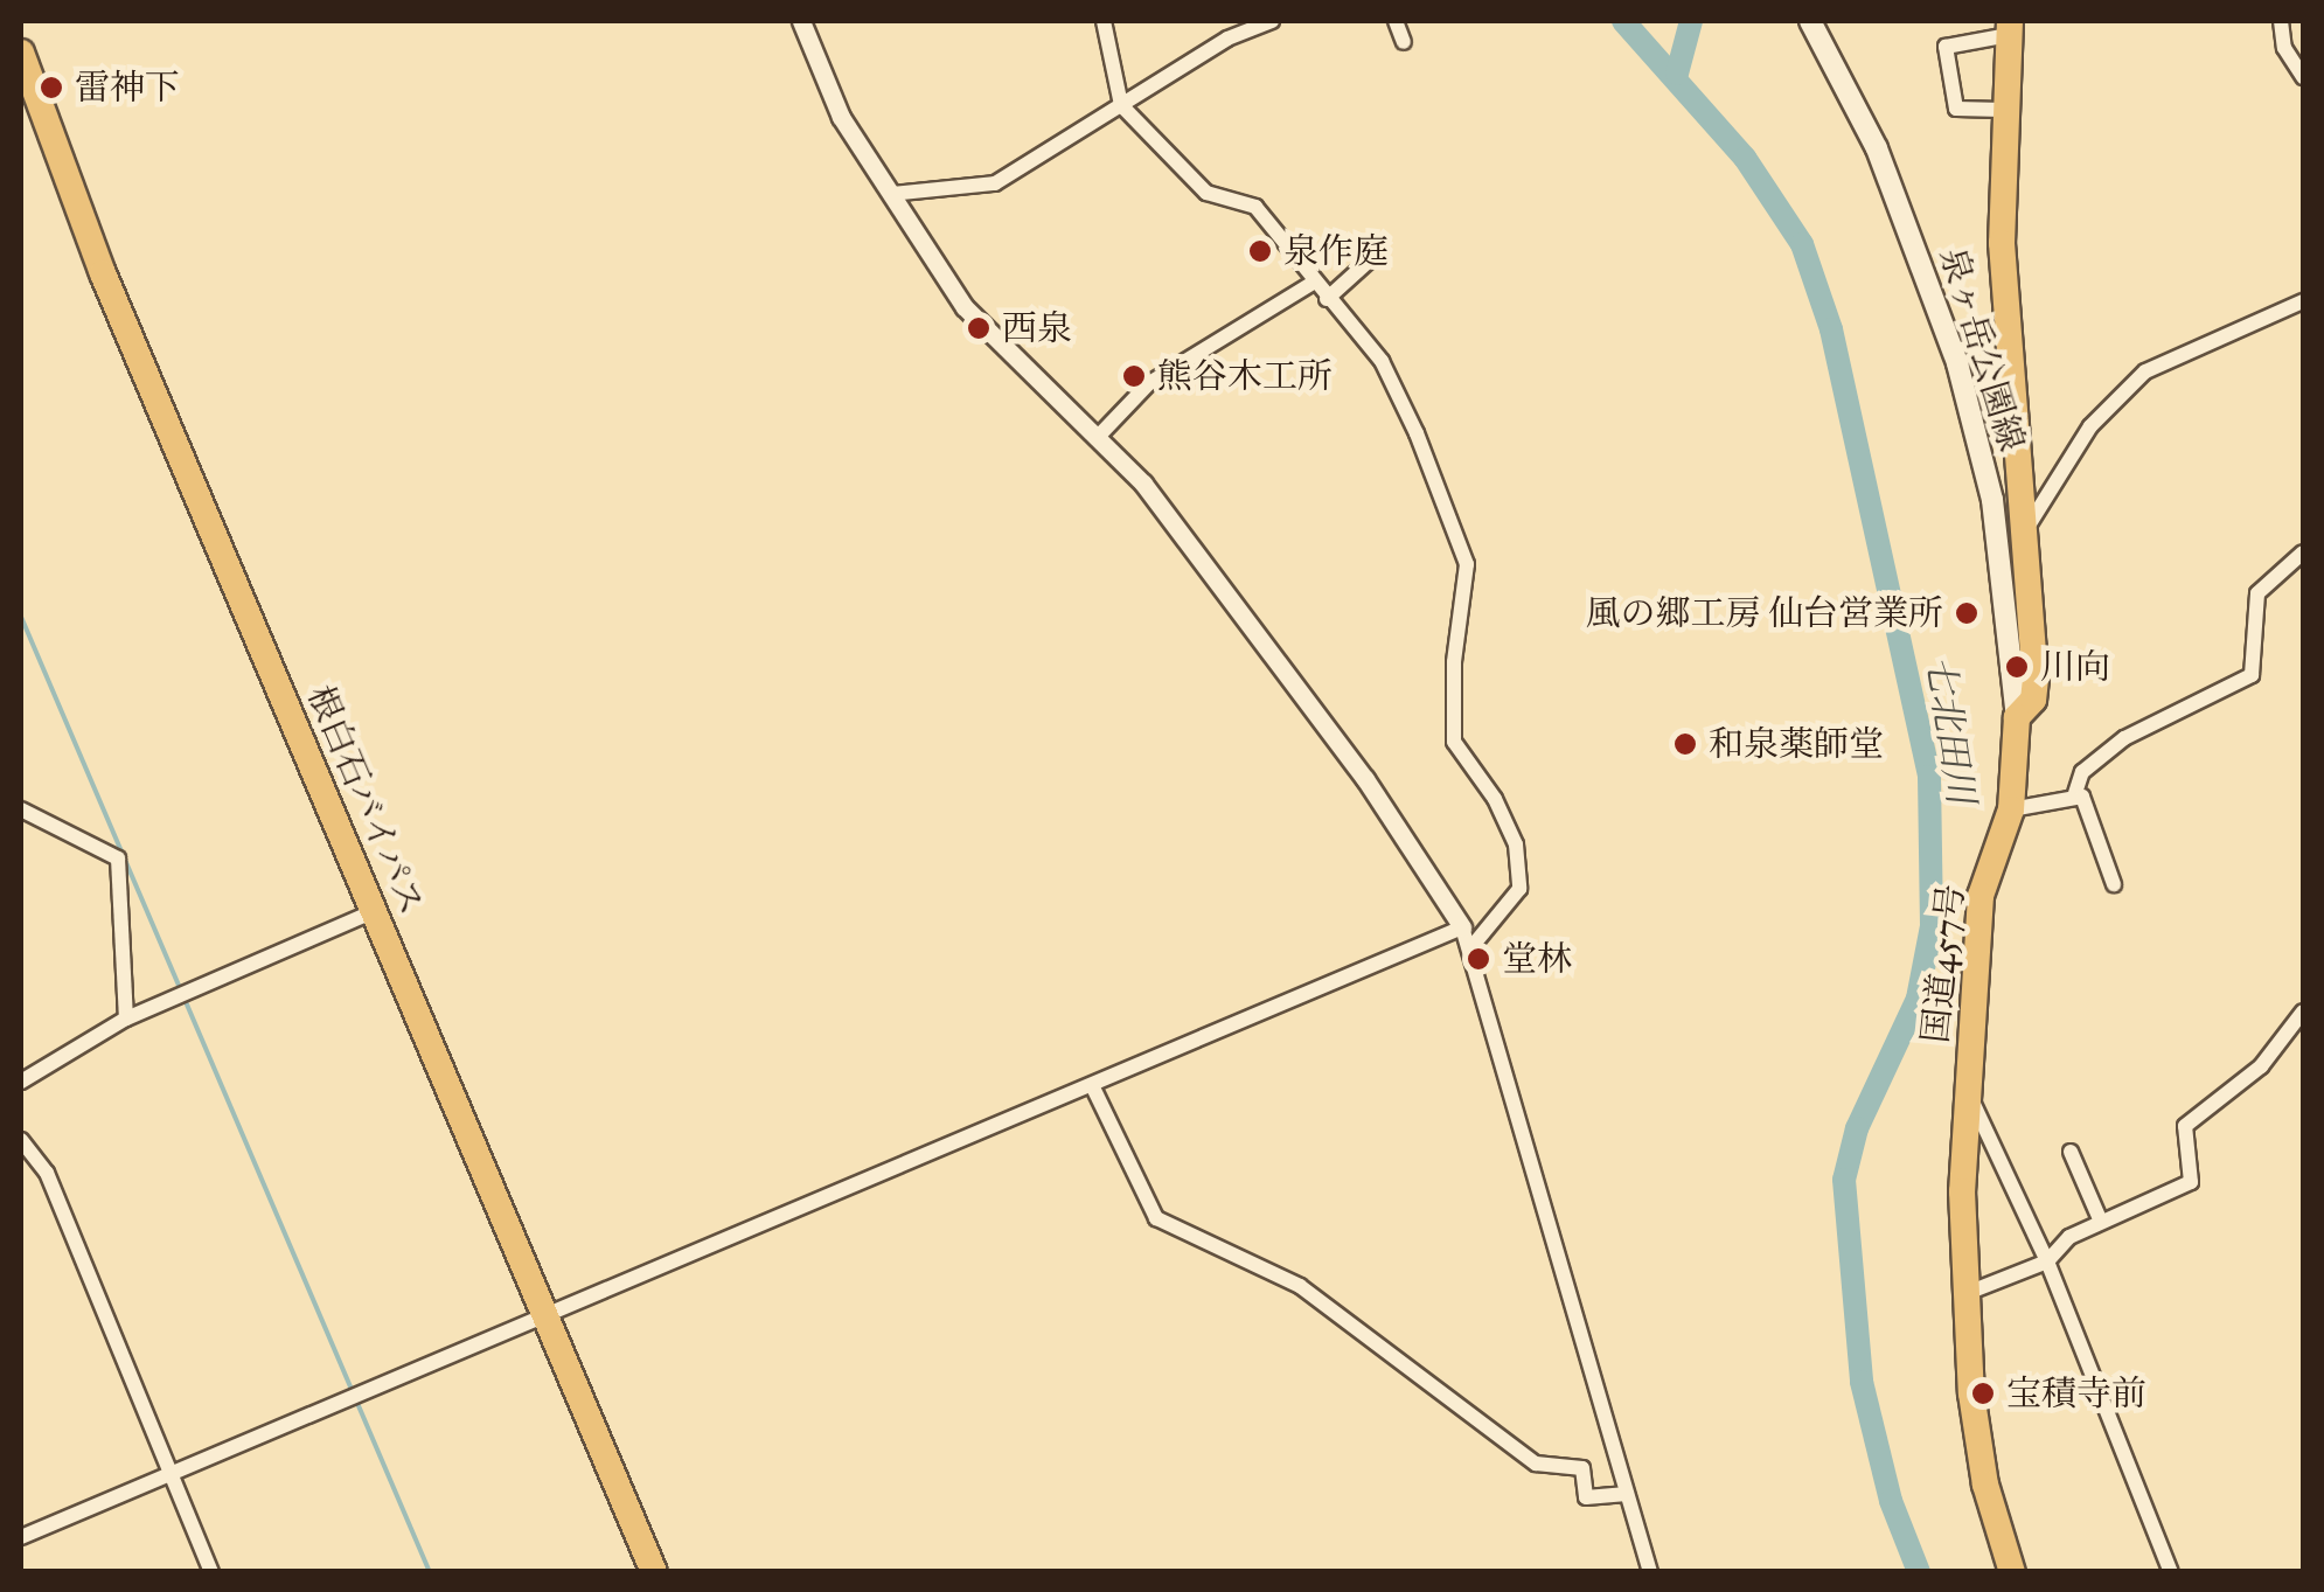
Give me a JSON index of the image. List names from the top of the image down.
{
  "streets": {
    "highway": ["根白石バイパス", "国道457号"],
    "main road": ["泉ヶ岳公園線"]
  },
  "crossings": [
    ["泉ヶ岳公園線", "国道457号"]
  ],
  "water": ["七北田川"],
  "places": [
    "雷神下",
    "泉作庭",
    "西泉",
    "熊谷木工所",
    "風の郷工房 仙台営業所",
    "川向",
    "和泉薬師堂",
    "堂林",
    "宝積寺前"
  ]
}
